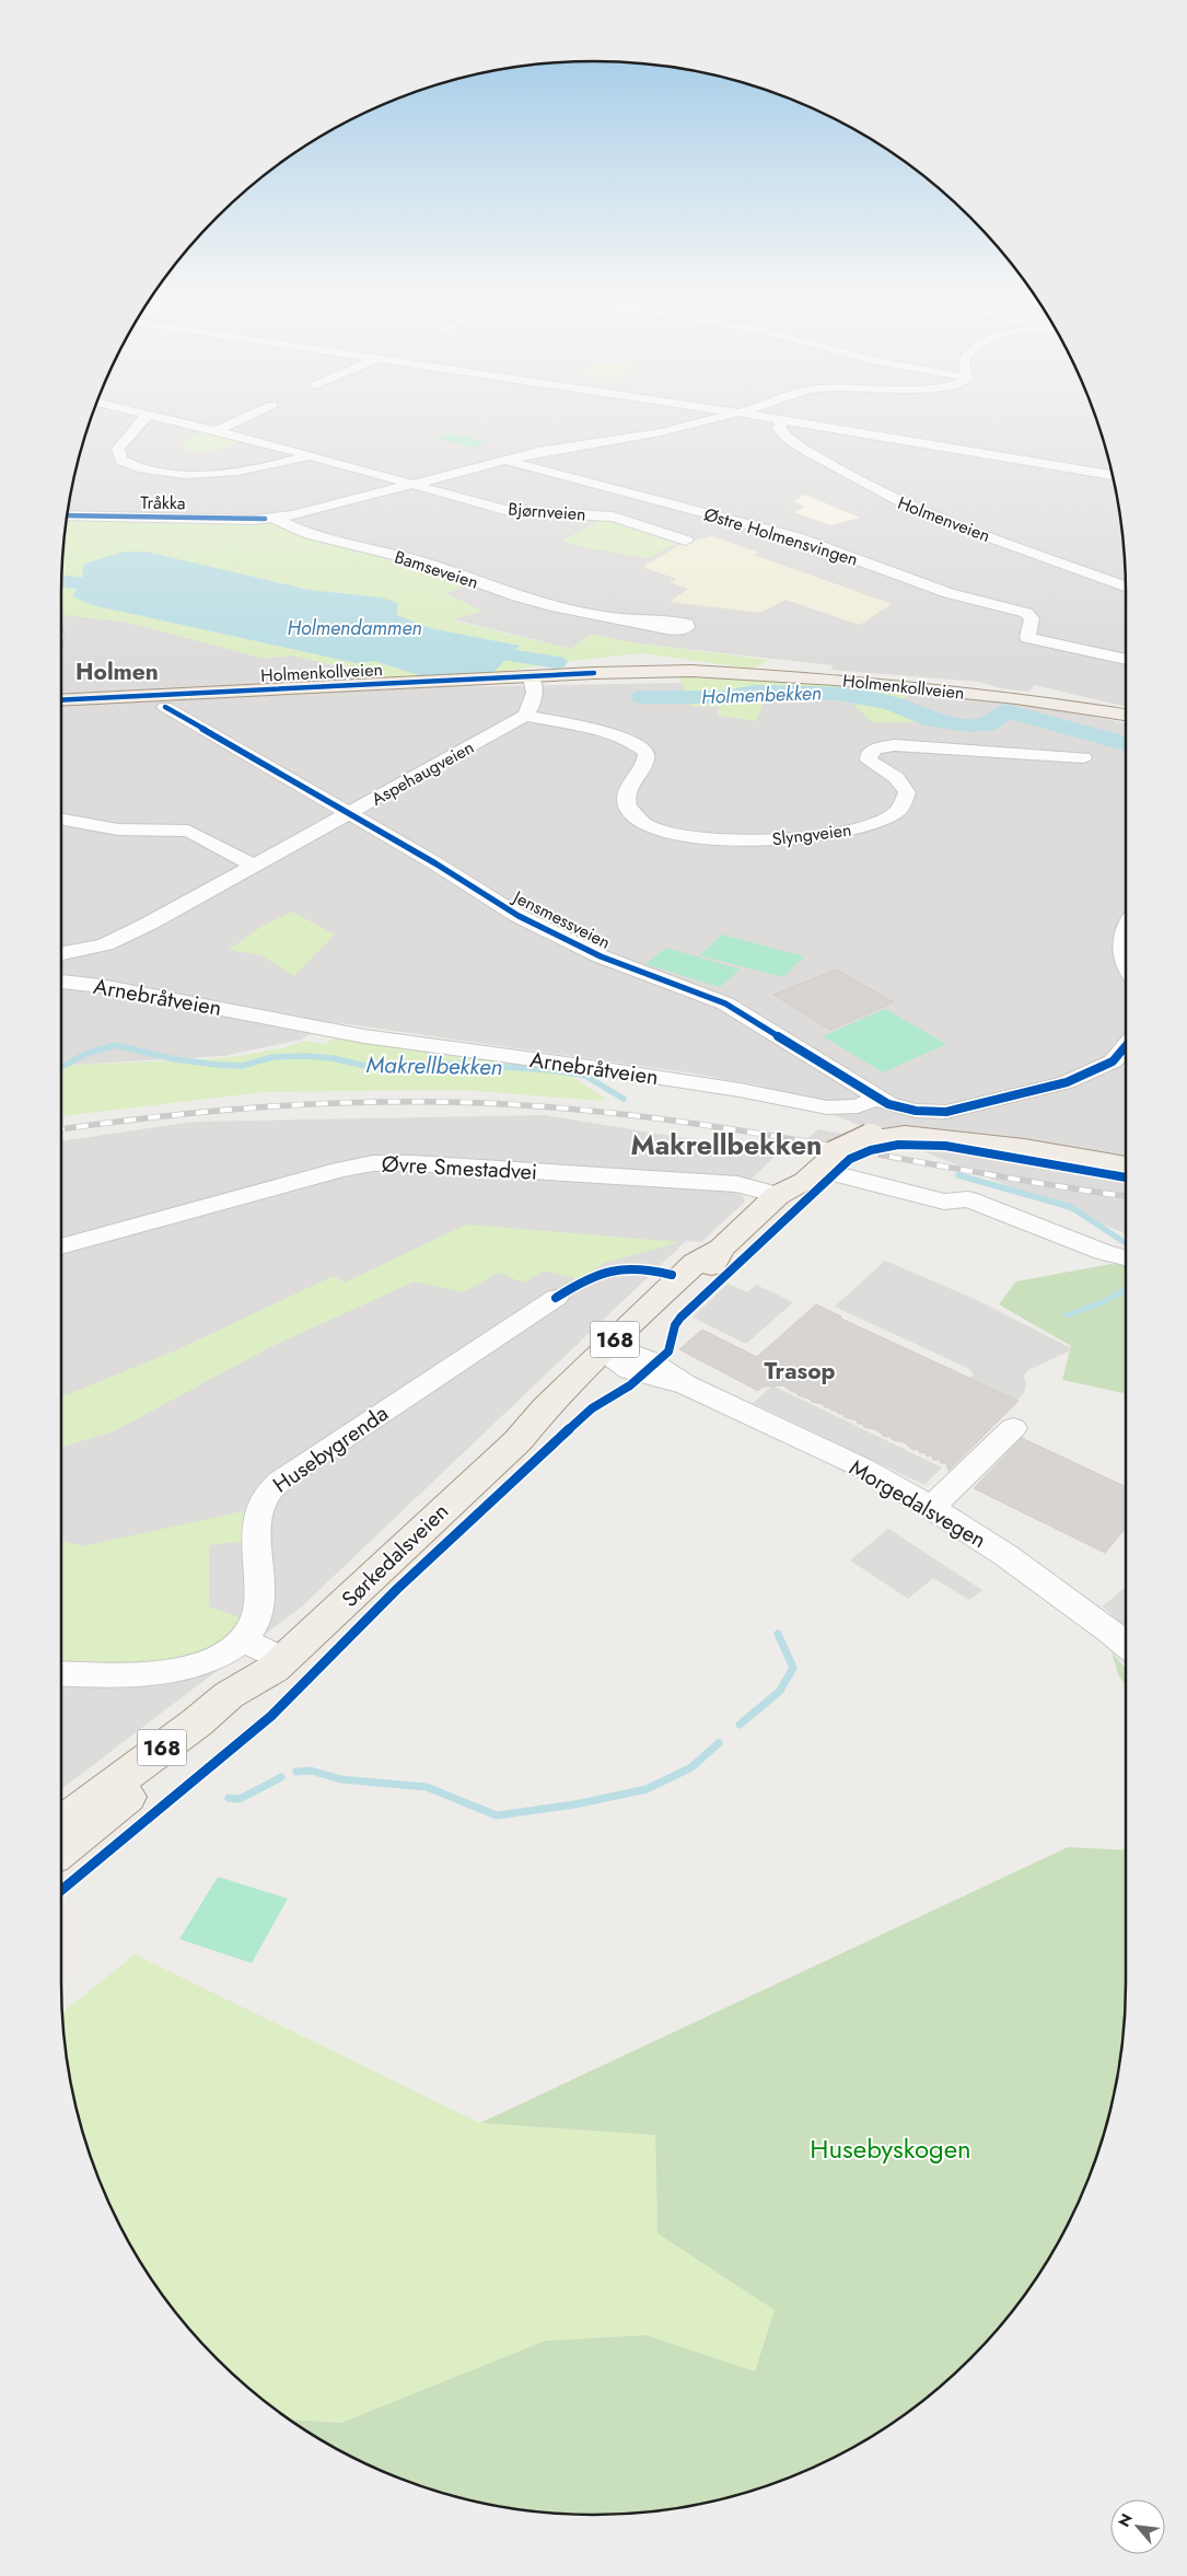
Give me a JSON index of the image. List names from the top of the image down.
{
  "streets": {
    "main road": ["Holmenkollveien", "168", "Sørkedalsveien"],
    "street": [
      "Tråkka",
      "Bjørnveien",
      "Holmenveien",
      "Østre Holmensvingen",
      "Bamseveien",
      "Aspehaugveien",
      "Slyngveien",
      "Jensmessveien",
      "Arnebråtveien",
      "Øvre Smestadvei",
      "Husebygrenda",
      "Morgedalsvegen"
    ]
  },
  "crossings": [
    ["Tråkka", "Bjørnveien"],
    ["Tråkka", "Østre Holmensvingen"],
    ["Tråkka", "Bamseveien"],
    ["Aspehaugveien", "Slyngveien"],
    ["Aspehaugveien", "Jensmessveien"],
    ["Jensmessveien", "Arnebråtveien"],
    ["Øvre Smestadvei", "Sørkedalsveien"],
    ["Morgedalsvegen", "Sørkedalsveien"]
  ],
  "districts": ["Holmen", "Makrellbekken", "Trasop"],
  "water": ["Holmendammen", "Holmenbekken", "Makrellbekken"],
  "parks": ["Husebyskogen"],
  "north": "top left"
}
